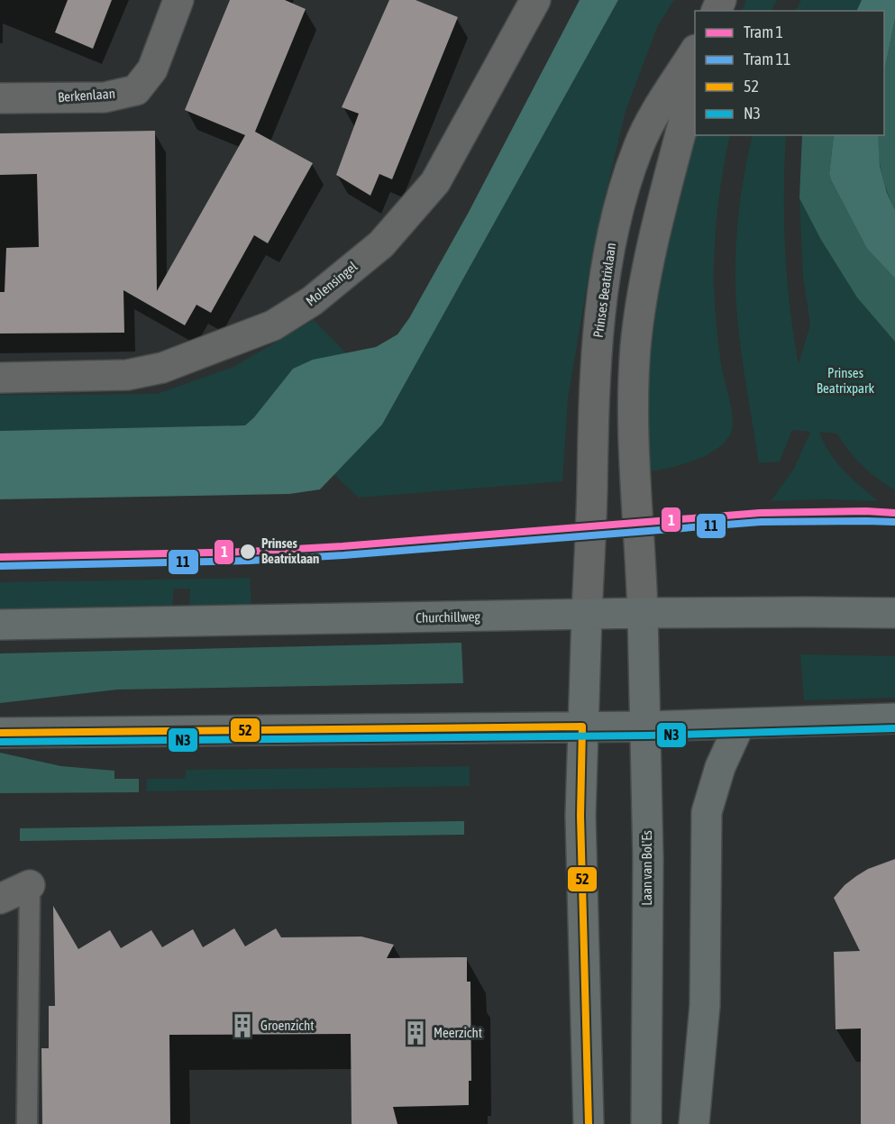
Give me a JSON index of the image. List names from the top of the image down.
{
  "streets": {
    "main road": ["Churchillweg", "Laan van Bol'Es"],
    "street": ["Berkenlaan", "Molensingel", "Prinses Beatrixlaan"]
  },
  "crossings": [
    ["Prinses Beatrixlaan", "Churchillweg"],
    ["Churchillweg", "Laan van Bol'Es"]
  ],
  "parks": ["Prinses Beatrixpark"],
  "places": {
    "other": ["Prinses Beatrixlaan"],
    "building": ["Groenzicht", "Meerzicht"]
  },
  "lines": [
    "tram line 1",
    "tram line 11",
    "transit line 52",
    "transit line N3"
  ],
  "legend": [
    "Tram 1",
    "Tram 11",
    "52",
    "N3"
  ]
}
